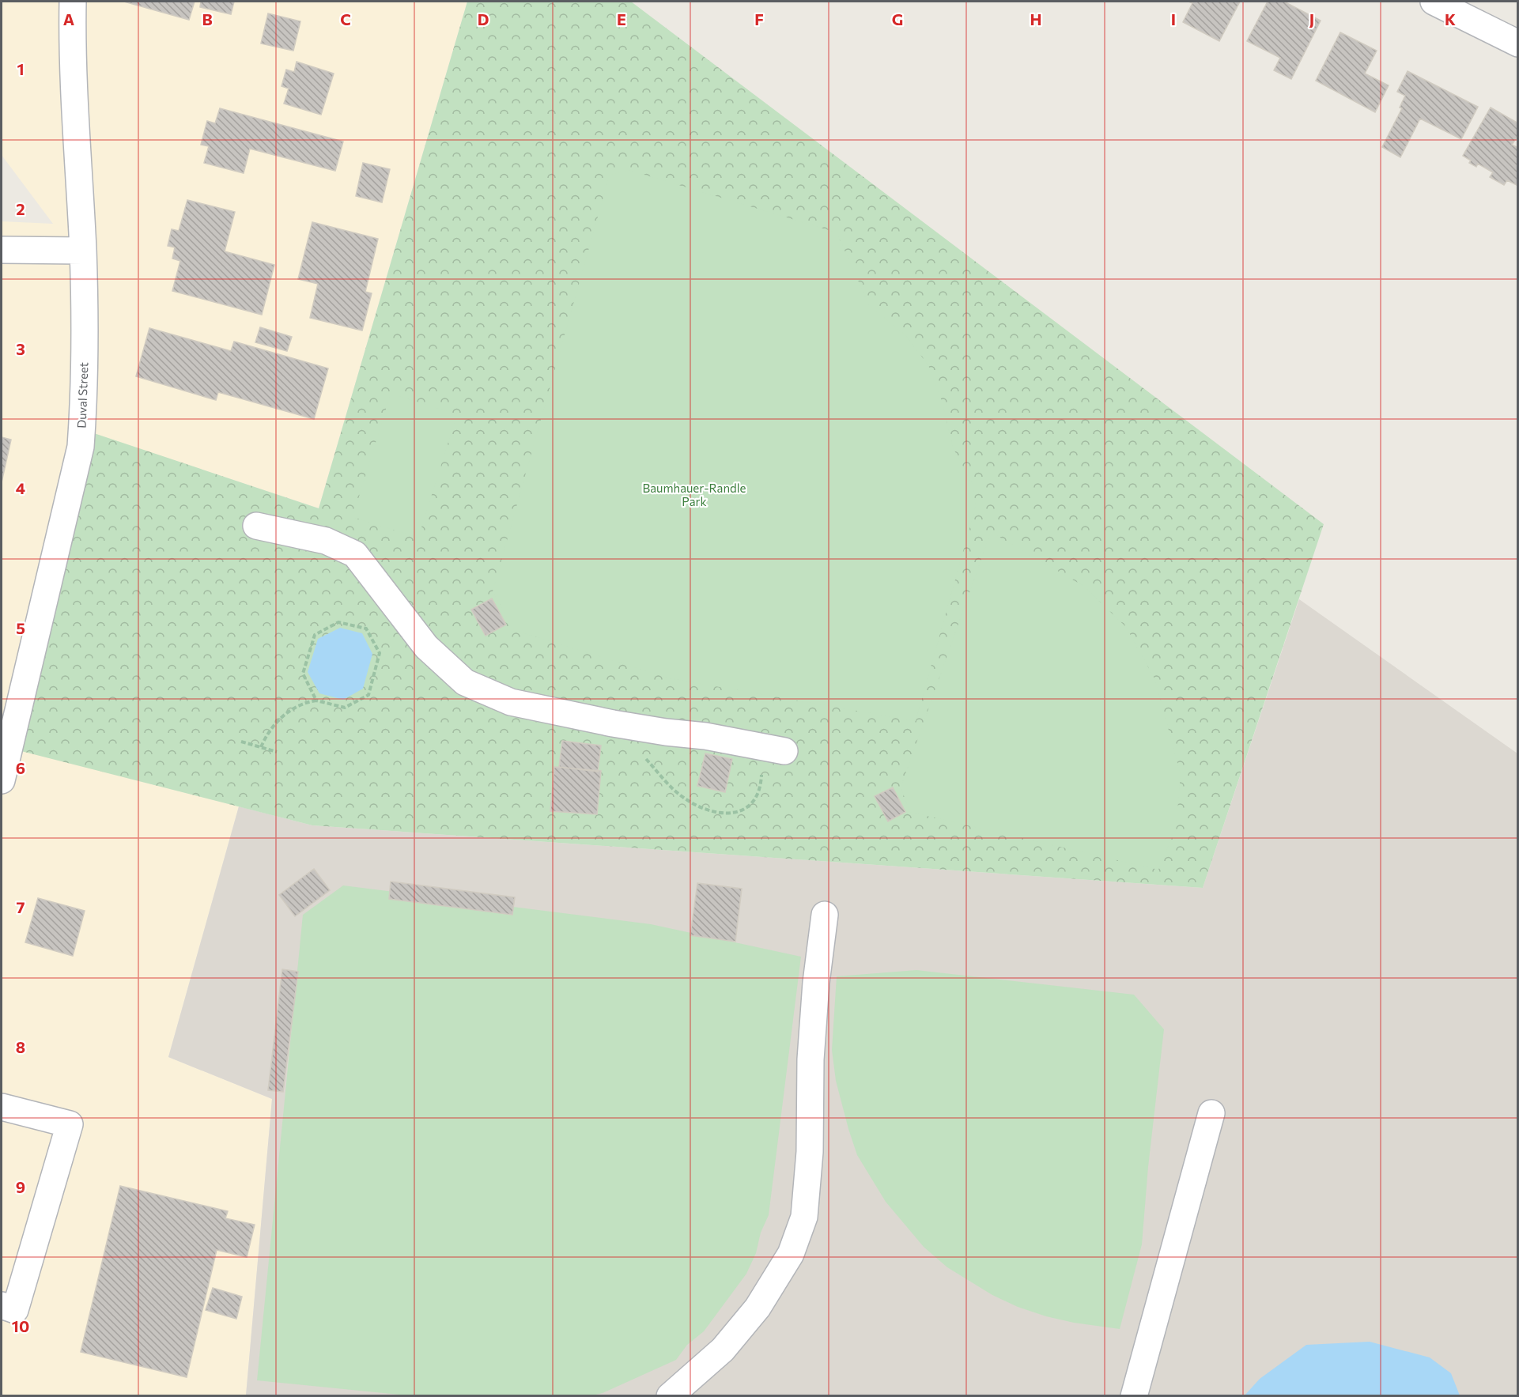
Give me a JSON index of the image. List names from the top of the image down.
{
  "streets": {
    "street": ["Duval Street"]
  },
  "parks": ["Baumhauer-Randle Park"],
  "grid": {
    "columns": [
      "A",
      "B",
      "C",
      "D",
      "E",
      "F",
      "G",
      "H",
      "I",
      "J",
      "K"
    ],
    "rows": [
      "1",
      "2",
      "3",
      "4",
      "5",
      "6",
      "7",
      "8",
      "9",
      "10"
    ]
  }
}
